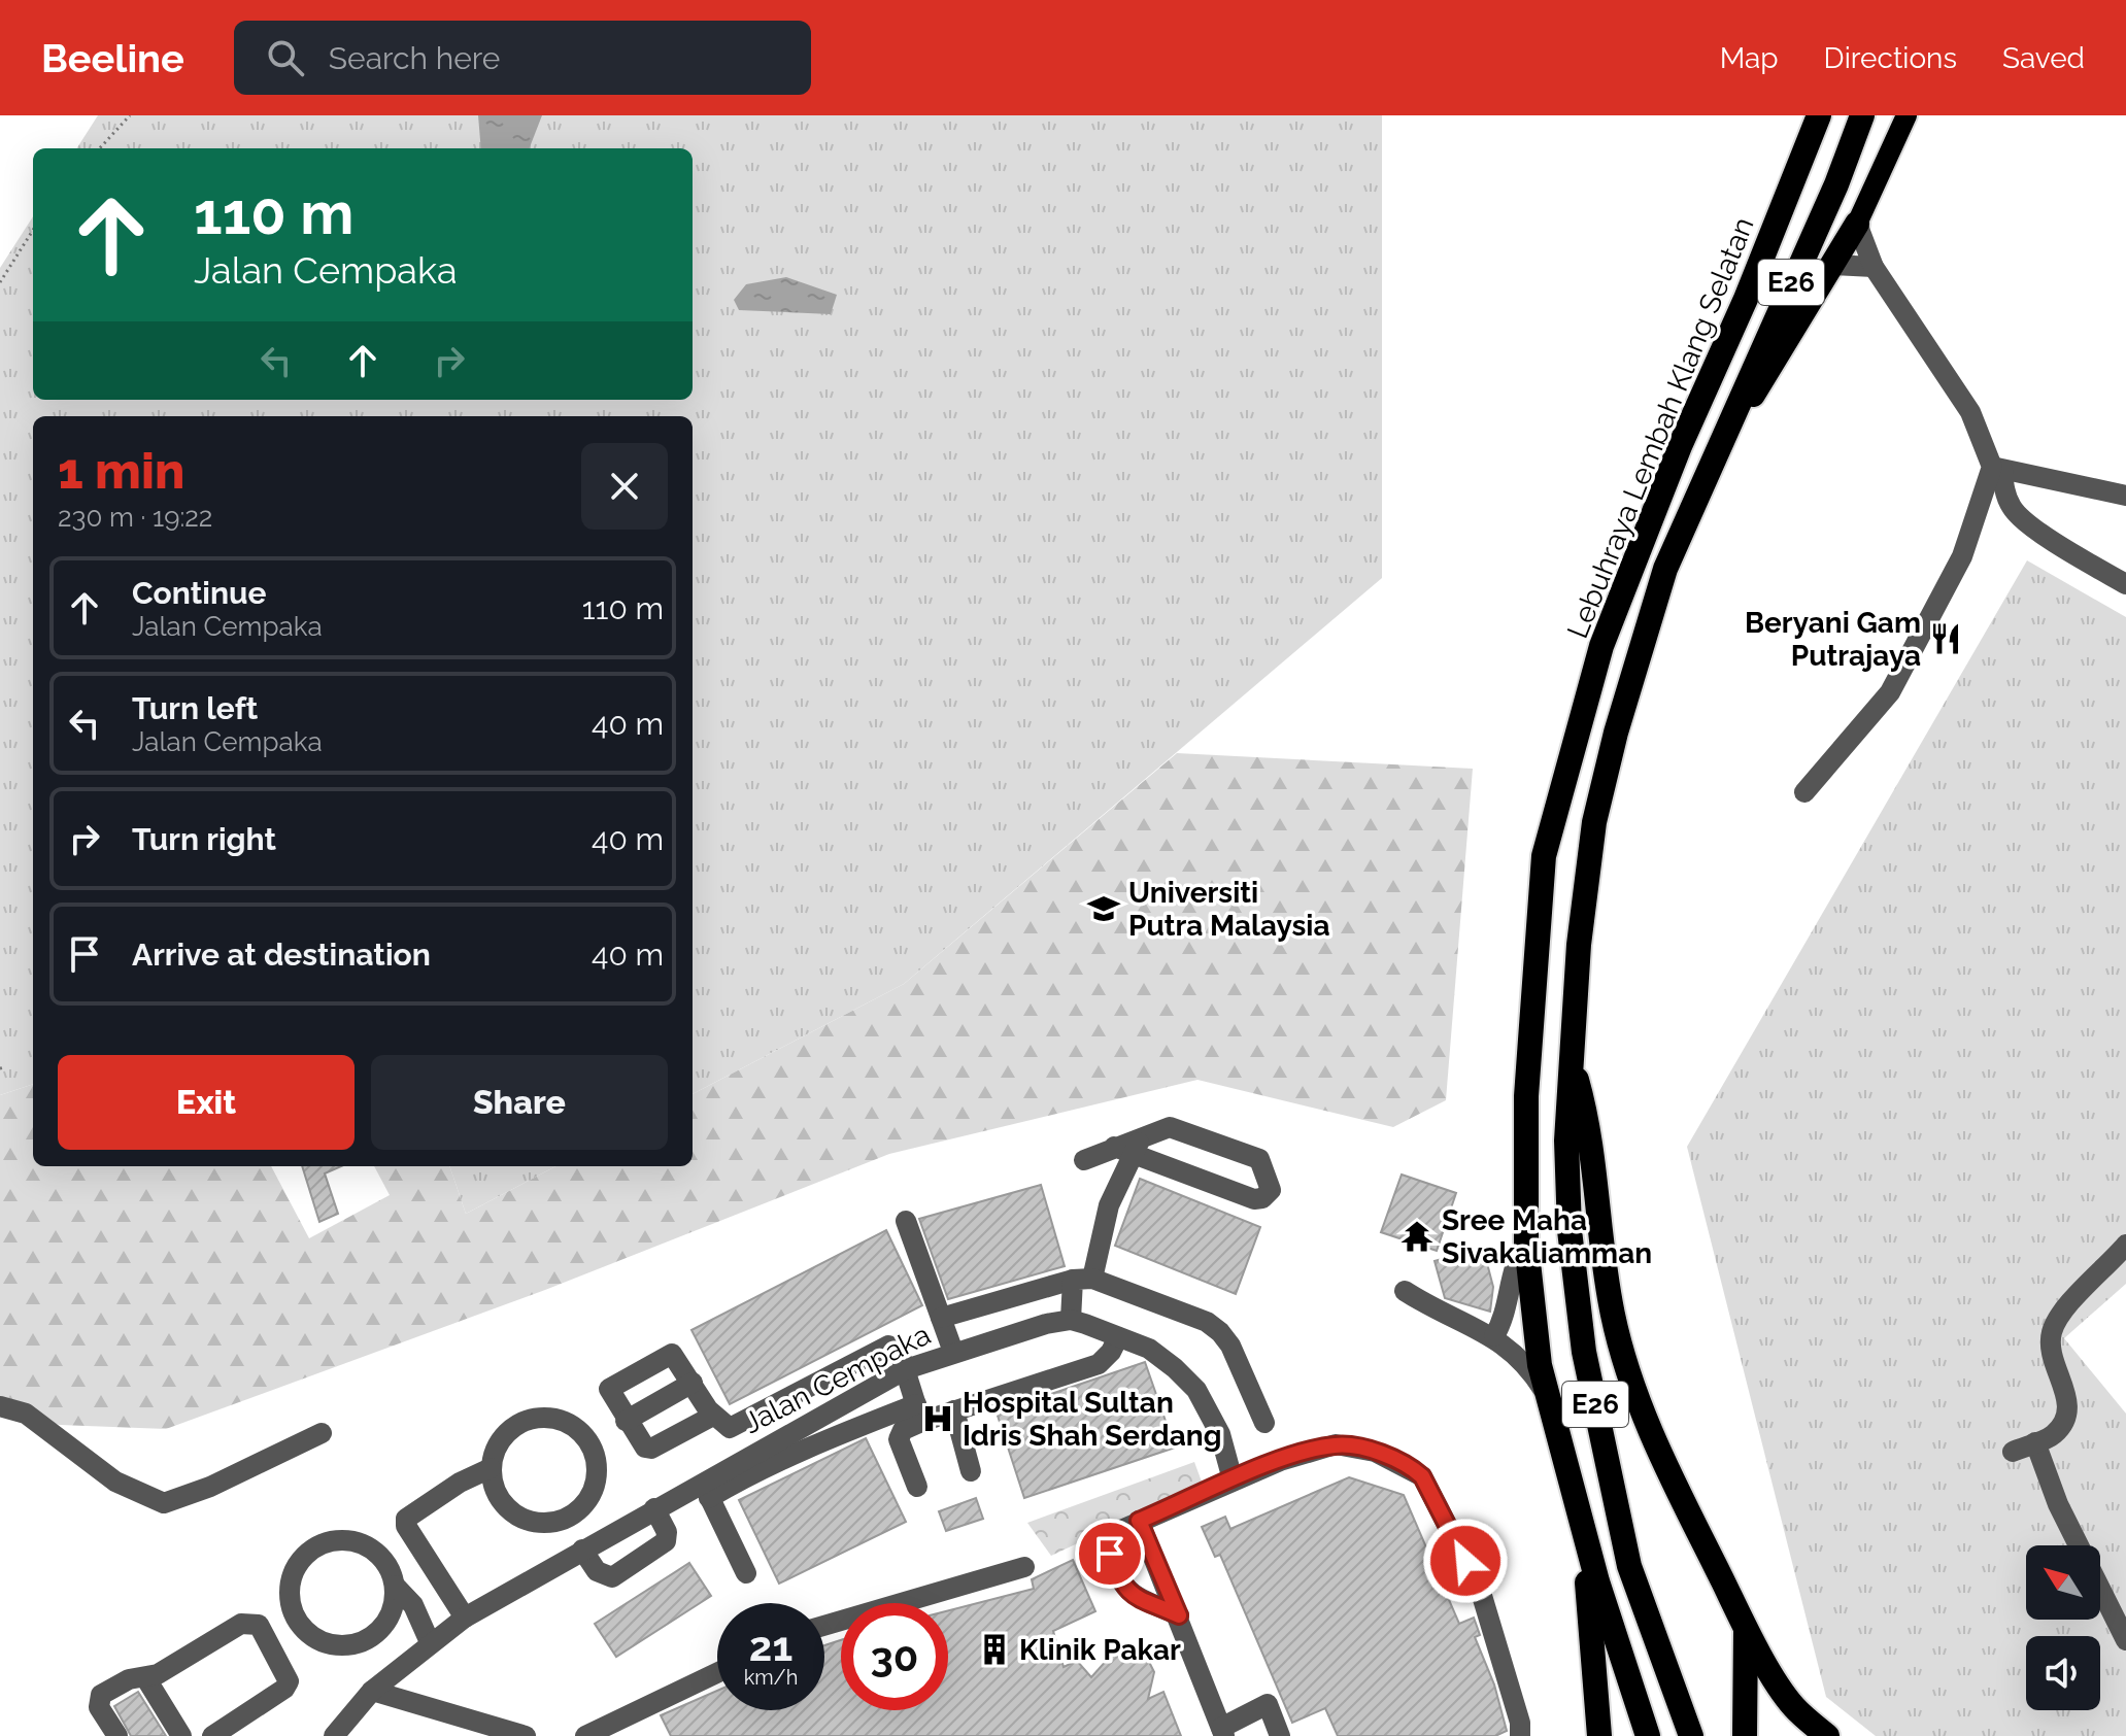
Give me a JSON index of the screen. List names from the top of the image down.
{
  "streets": {
    "highway": ["E26", "Lebuhraya Lembah Klang Selatan"],
    "street": ["Jalan Cempaka"]
  },
  "places": {
    "restaurant": ["Beryani Gam Putrajaya"],
    "school or university": ["Universiti Putra Malaysia"],
    "temple": ["Sree Maha Sivakaliamman"],
    "hospital": ["Hospital Sultan Idris Shah Serdang"],
    "building": ["Klinik Pakar"]
  },
  "north": "top left",
  "page": {
    "header": "Beeline",
    "search": "Search here",
    "nav": ["Map", "Directions", "Saved"],
    "turn": ["110 m", "Jalan Cempaka"],
    "heading": ["1 min", "230 m · 19:22"],
    "list": [
      {
        "name": "Continue",
        "note": "Jalan Cempaka",
        "value": "110 m"
      },
      {
        "name": "Turn left",
        "note": "Jalan Cempaka",
        "value": "40 m"
      },
      {
        "name": "Turn right",
        "value": "40 m"
      },
      {
        "name": "Arrive at destination",
        "value": "40 m"
      }
    ],
    "buttons": ["Exit", "Share"],
    "speed": "21 km/h",
    "limit": "30"
  }
}
